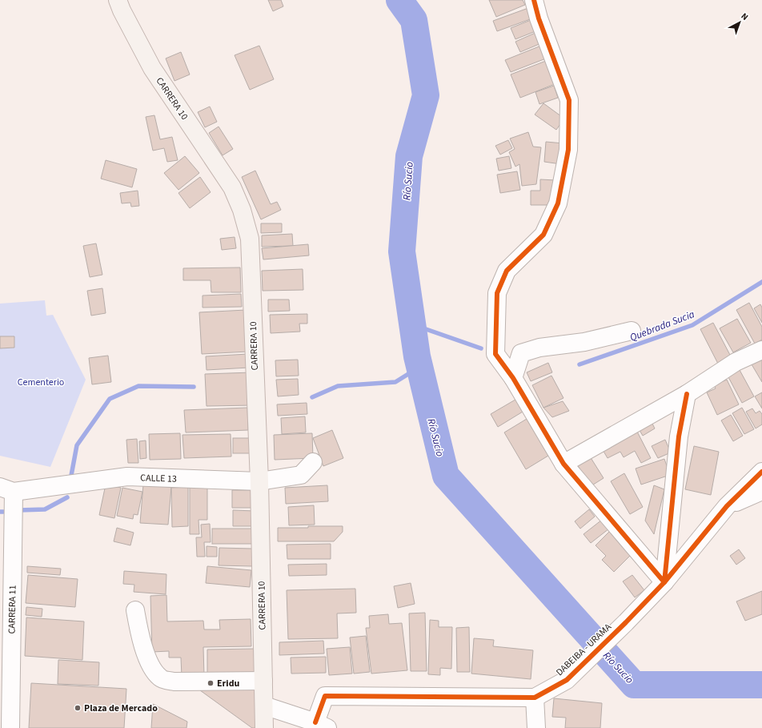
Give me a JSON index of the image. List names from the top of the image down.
{
  "streets": {
    "main road": ["CARRERA 10"],
    "street": ["CALLE 13", "CARRERA 11", "DABEIBA - URAMA"]
  },
  "crossings": [
    ["CARRERA 10", "CALLE 13"],
    ["CALLE 13", "CARRERA 11"]
  ],
  "water": ["Río Sucio", "Quebrada Sucia"],
  "parks": ["Cementerio"],
  "places": ["Eridu", "Plaza de Mercado"],
  "north": "top right"
}
